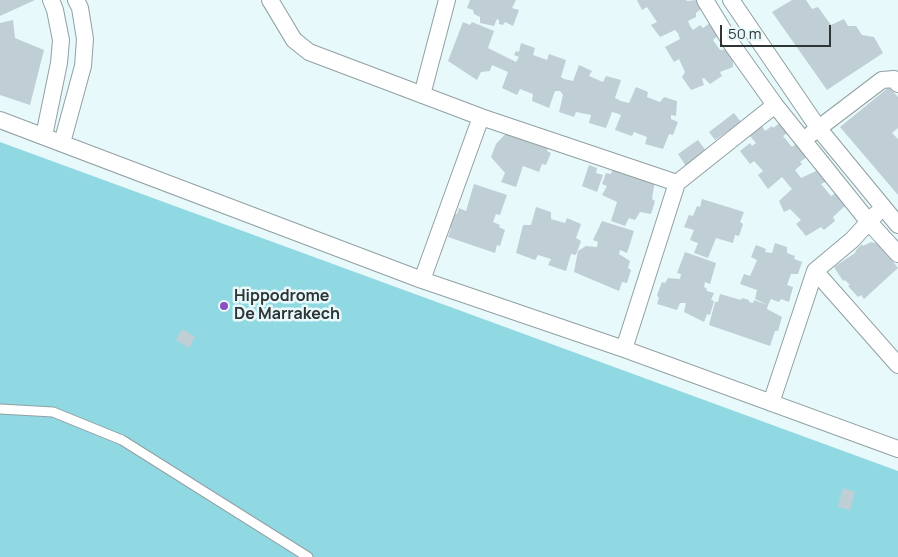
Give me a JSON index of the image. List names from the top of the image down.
{
  "places": ["Hippodrome De Marrakech"],
  "scale_bar": "50 m"
}
